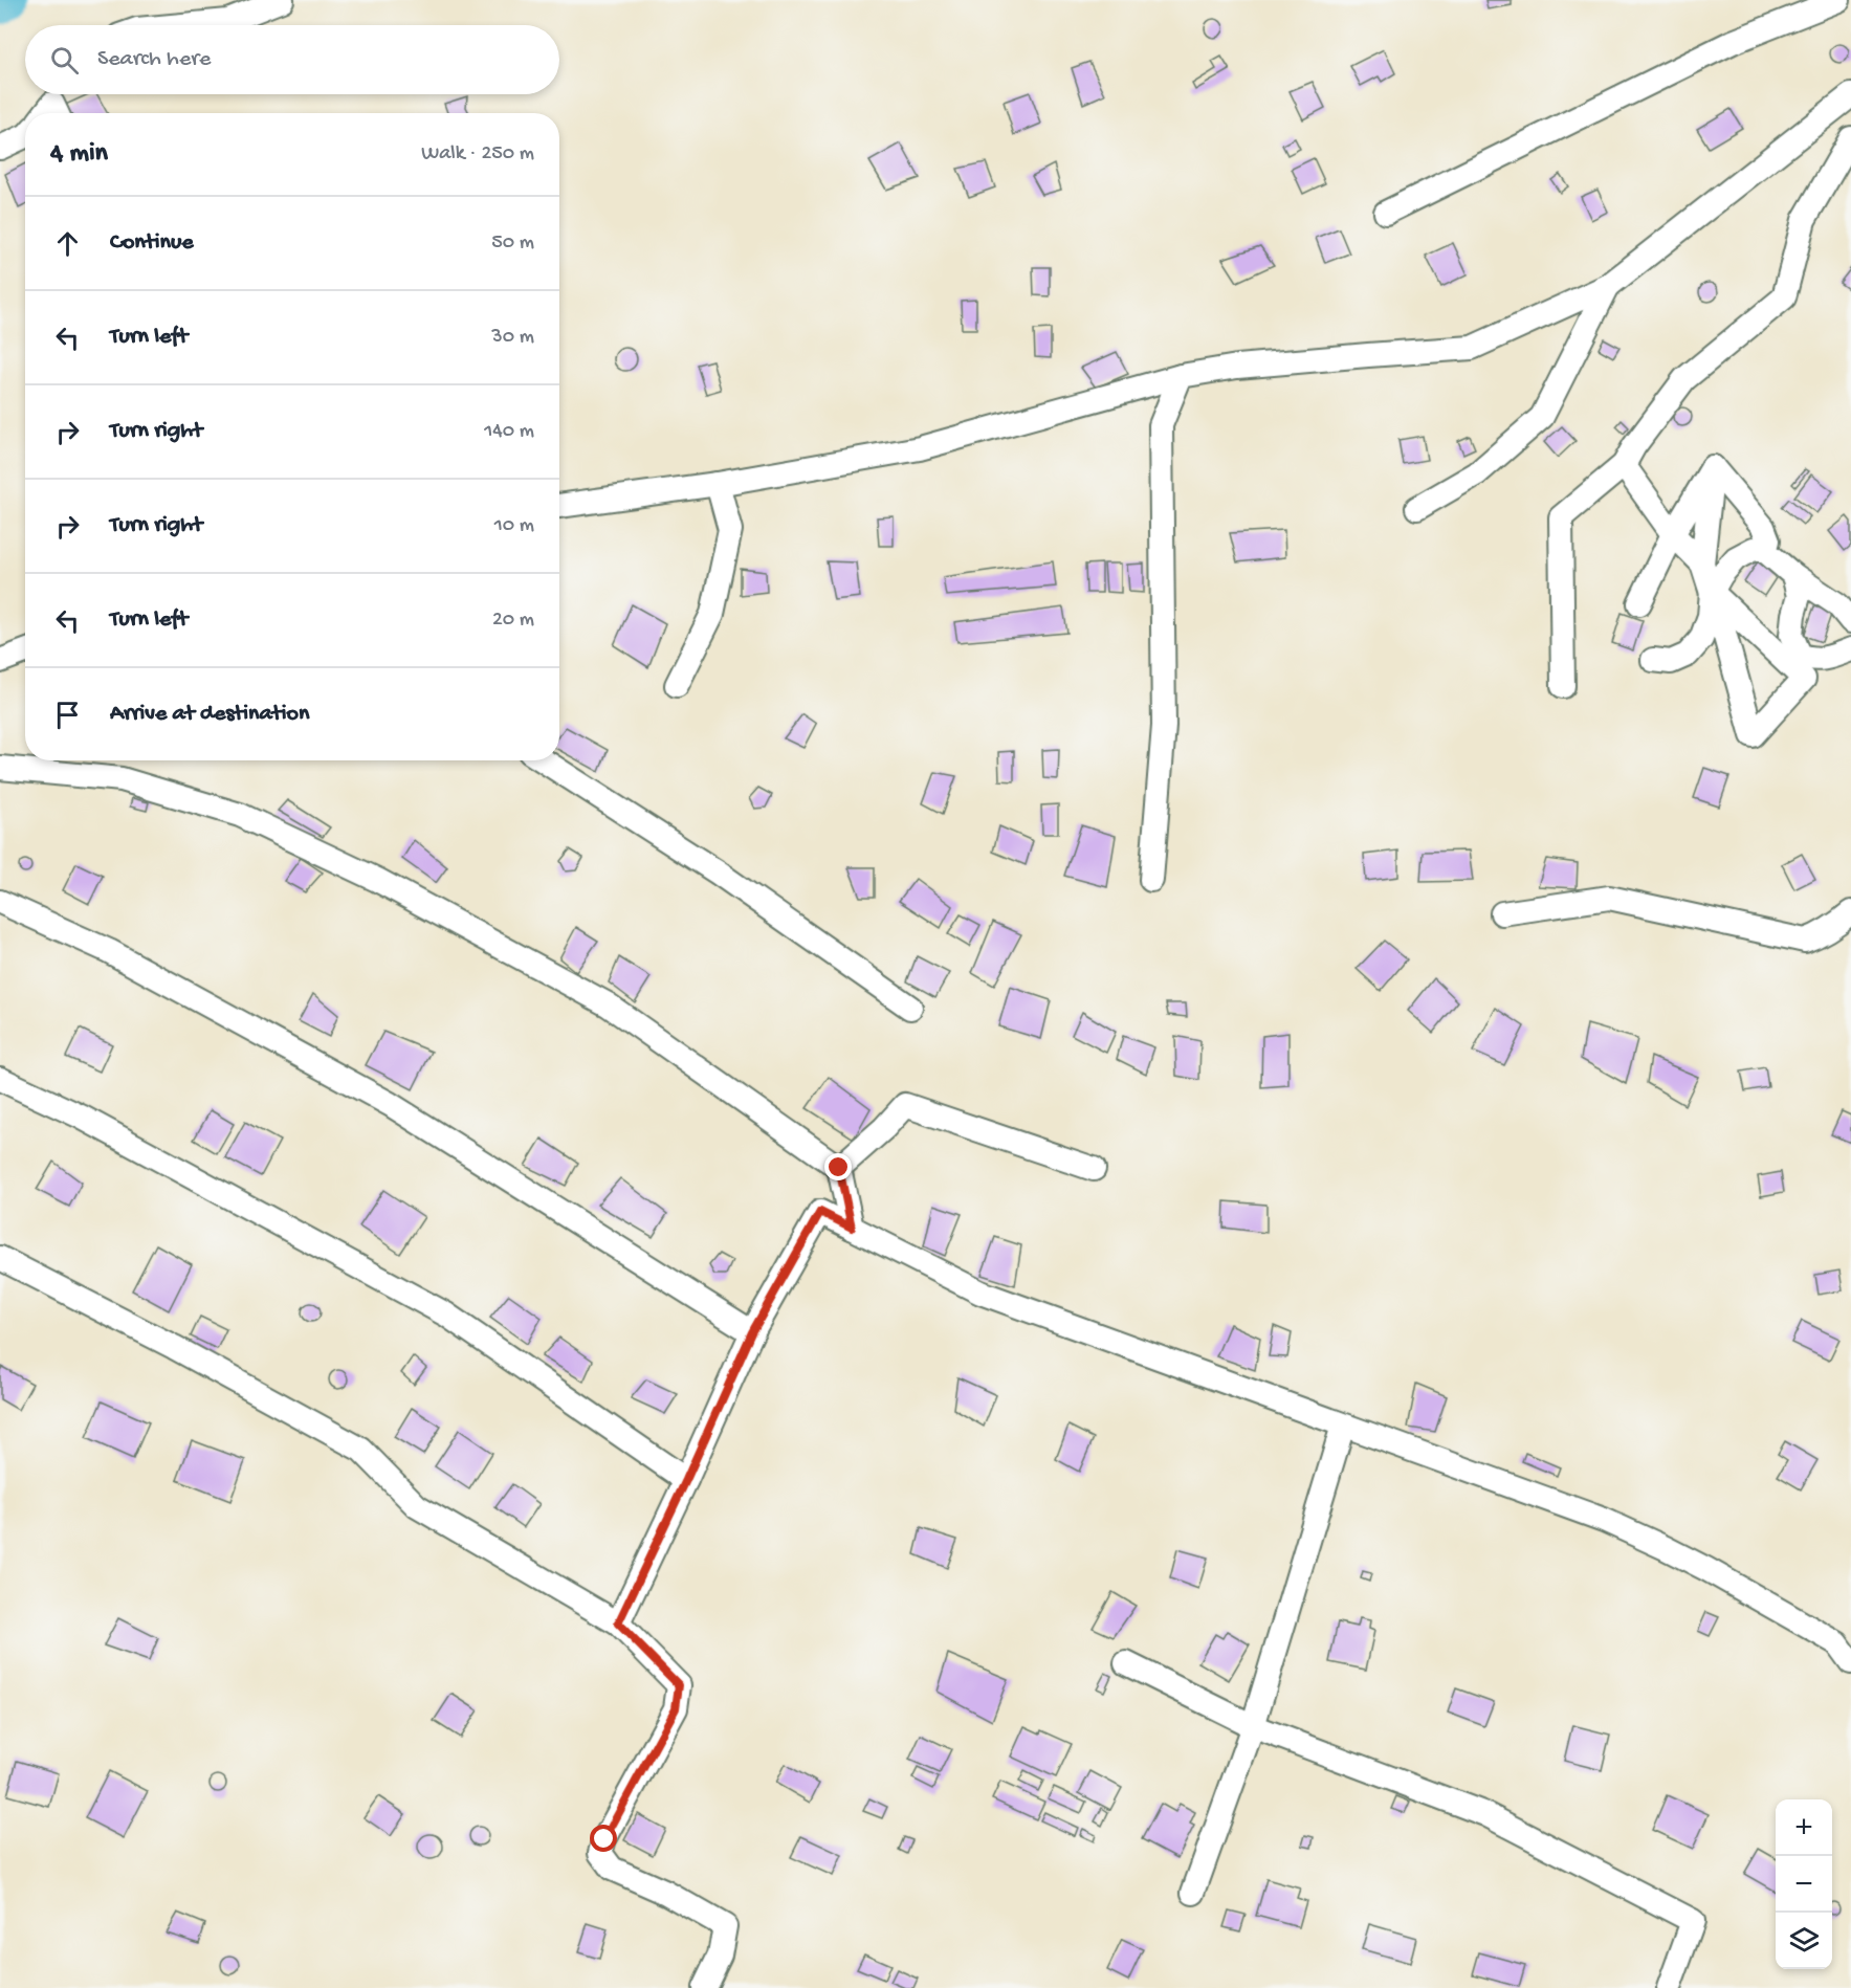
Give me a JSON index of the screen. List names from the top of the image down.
{
  "page": {
    "search": "Search here",
    "heading": ["4 min", "Walk · 250 m"],
    "list": [
      ["Continue", "50 m"],
      ["Turn left", "30 m"],
      ["Turn right", "140 m"],
      ["Turn right", "10 m"],
      ["Turn left", "20 m"],
      "Arrive at destination"
    ],
    "map_buttons": ["+", "−"]
  }
}
